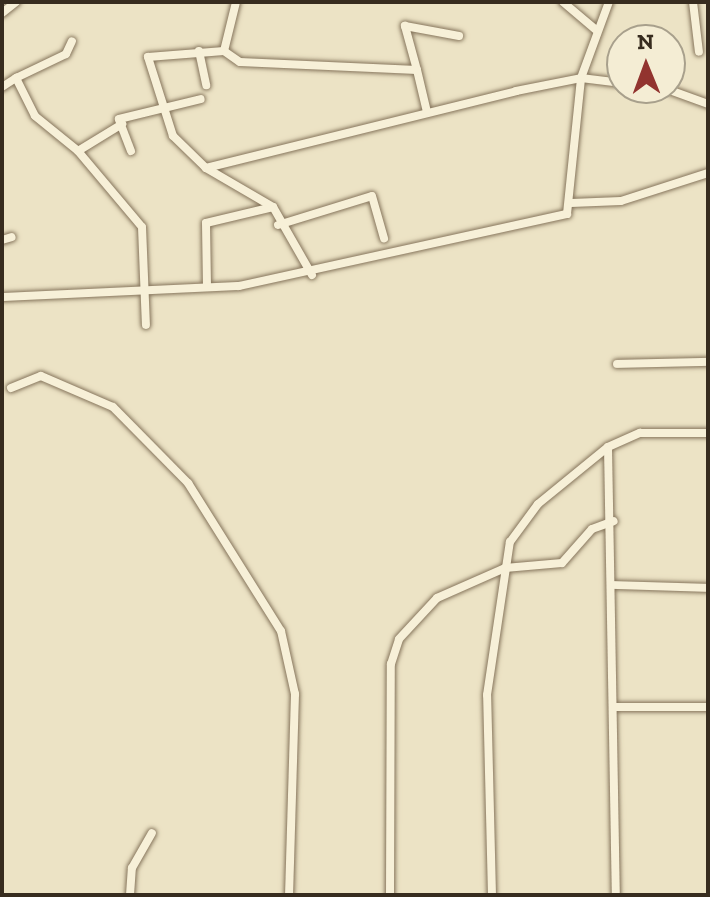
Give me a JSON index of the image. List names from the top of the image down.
{
  "north": "top"
}
